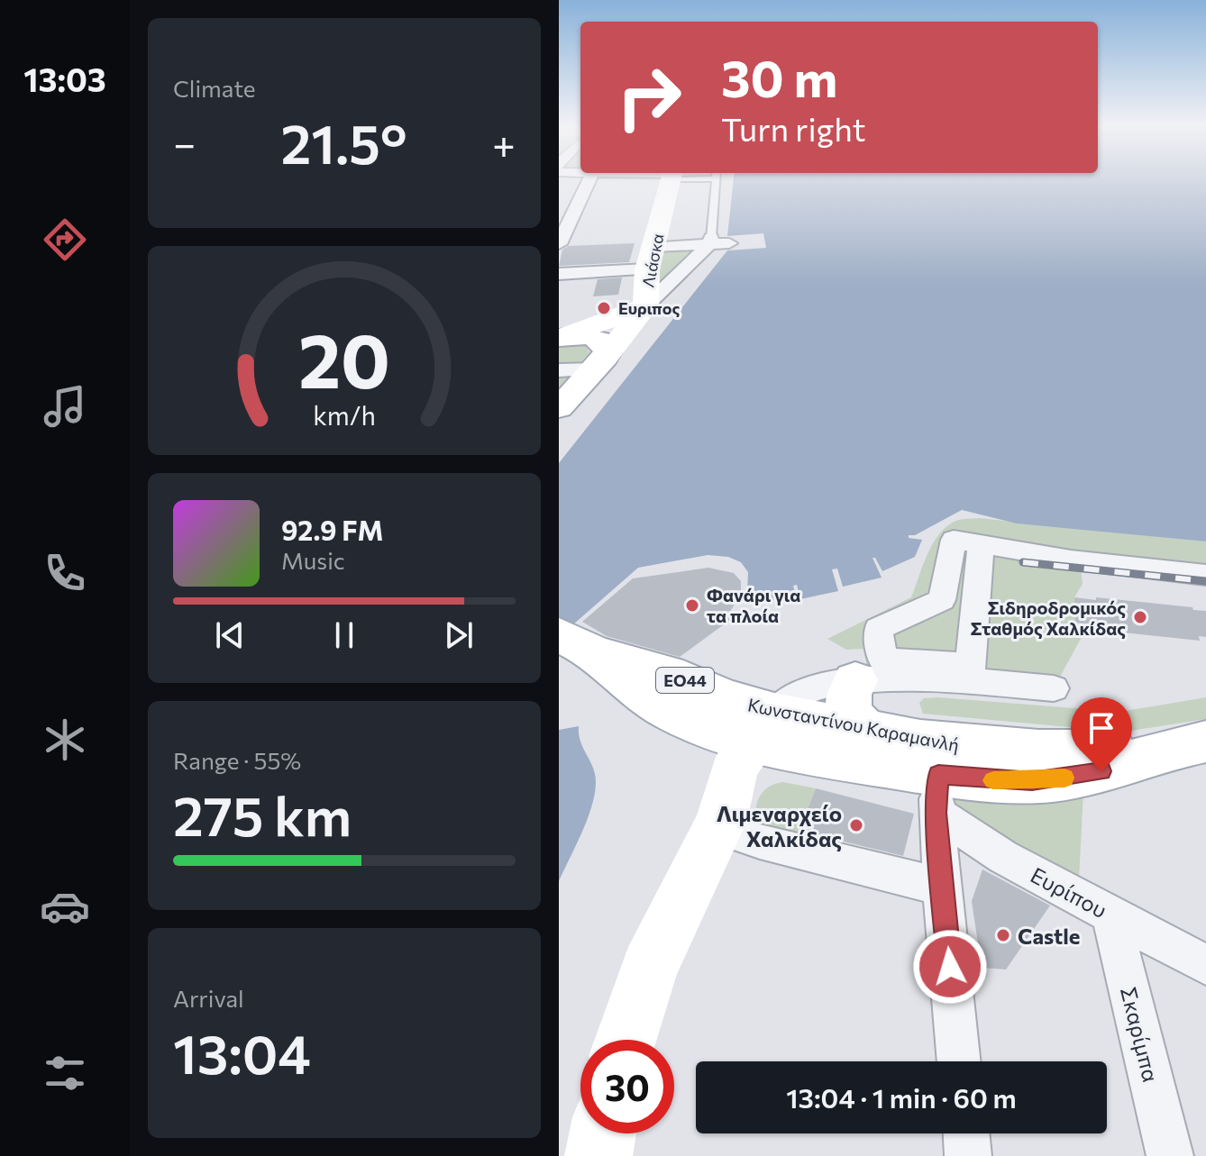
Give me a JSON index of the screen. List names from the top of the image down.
{
  "streets": {
    "main road": ["Λιάσκα", "ΕΟ44", "Κωνσταντίνου Καραμανλή"],
    "street": ["Ευρίπου", "Σκαρίμπα"]
  },
  "crossings": [
    ["Κωνσταντίνου Καραμανλή", "Ευρίπου"],
    ["Ευρίπου", "Σκαρίμπα"]
  ],
  "places": [
    "Ευριπος",
    "Φανάρι για τα πλοία",
    "Σιδηροδρομικός Σταθμός Χαλκίδας",
    "Λιμεναρχείο Χαλκίδας",
    "Castle"
  ],
  "page": {
    "tabs": "13:03",
    "tile": [
      "Climate",
      ["Range · 55%", "275 km"],
      ["Arrival", "13:04"]
    ],
    "turn": ["30 m", "Turn right"],
    "heat": ["−", "21.5°", "+"],
    "song": ["92.9 FM", "Music"],
    "limit": "30",
    "trip": "13:04 · 1 min · 60 m",
    "gauge": ["20", "km/h"]
  }
}
